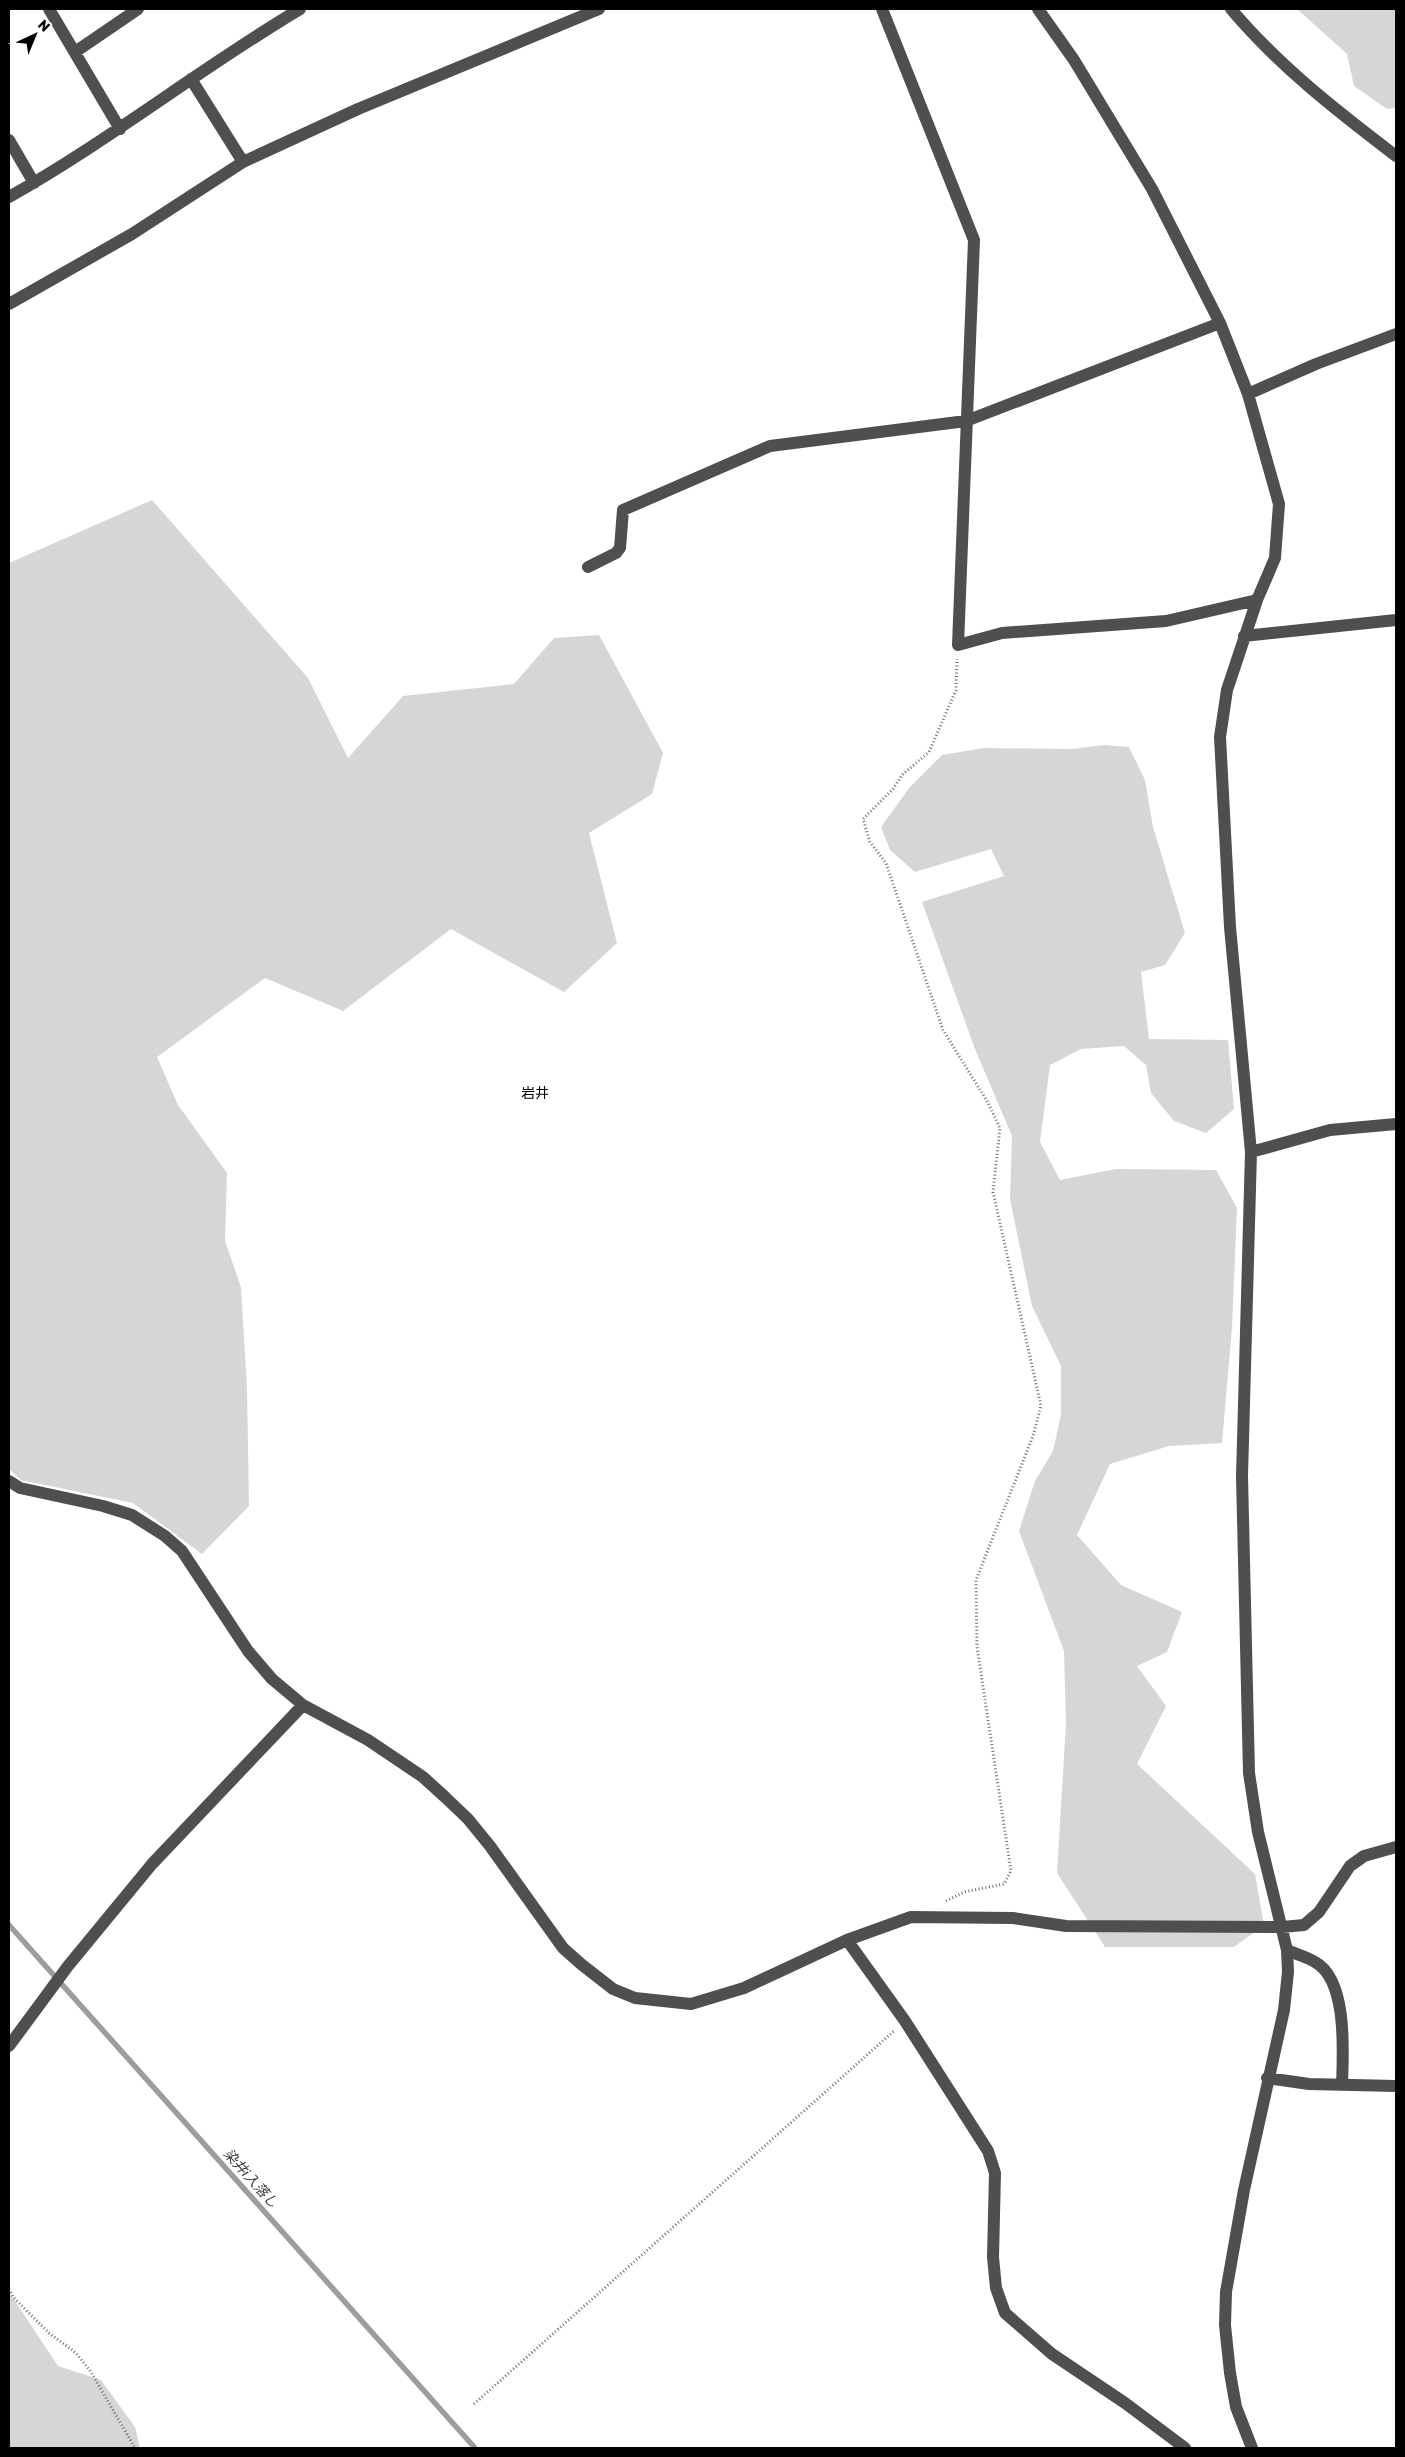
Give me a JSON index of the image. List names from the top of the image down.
{
  "districts": ["岩井"],
  "water": ["染井i入落し"],
  "north": "top right"
}
